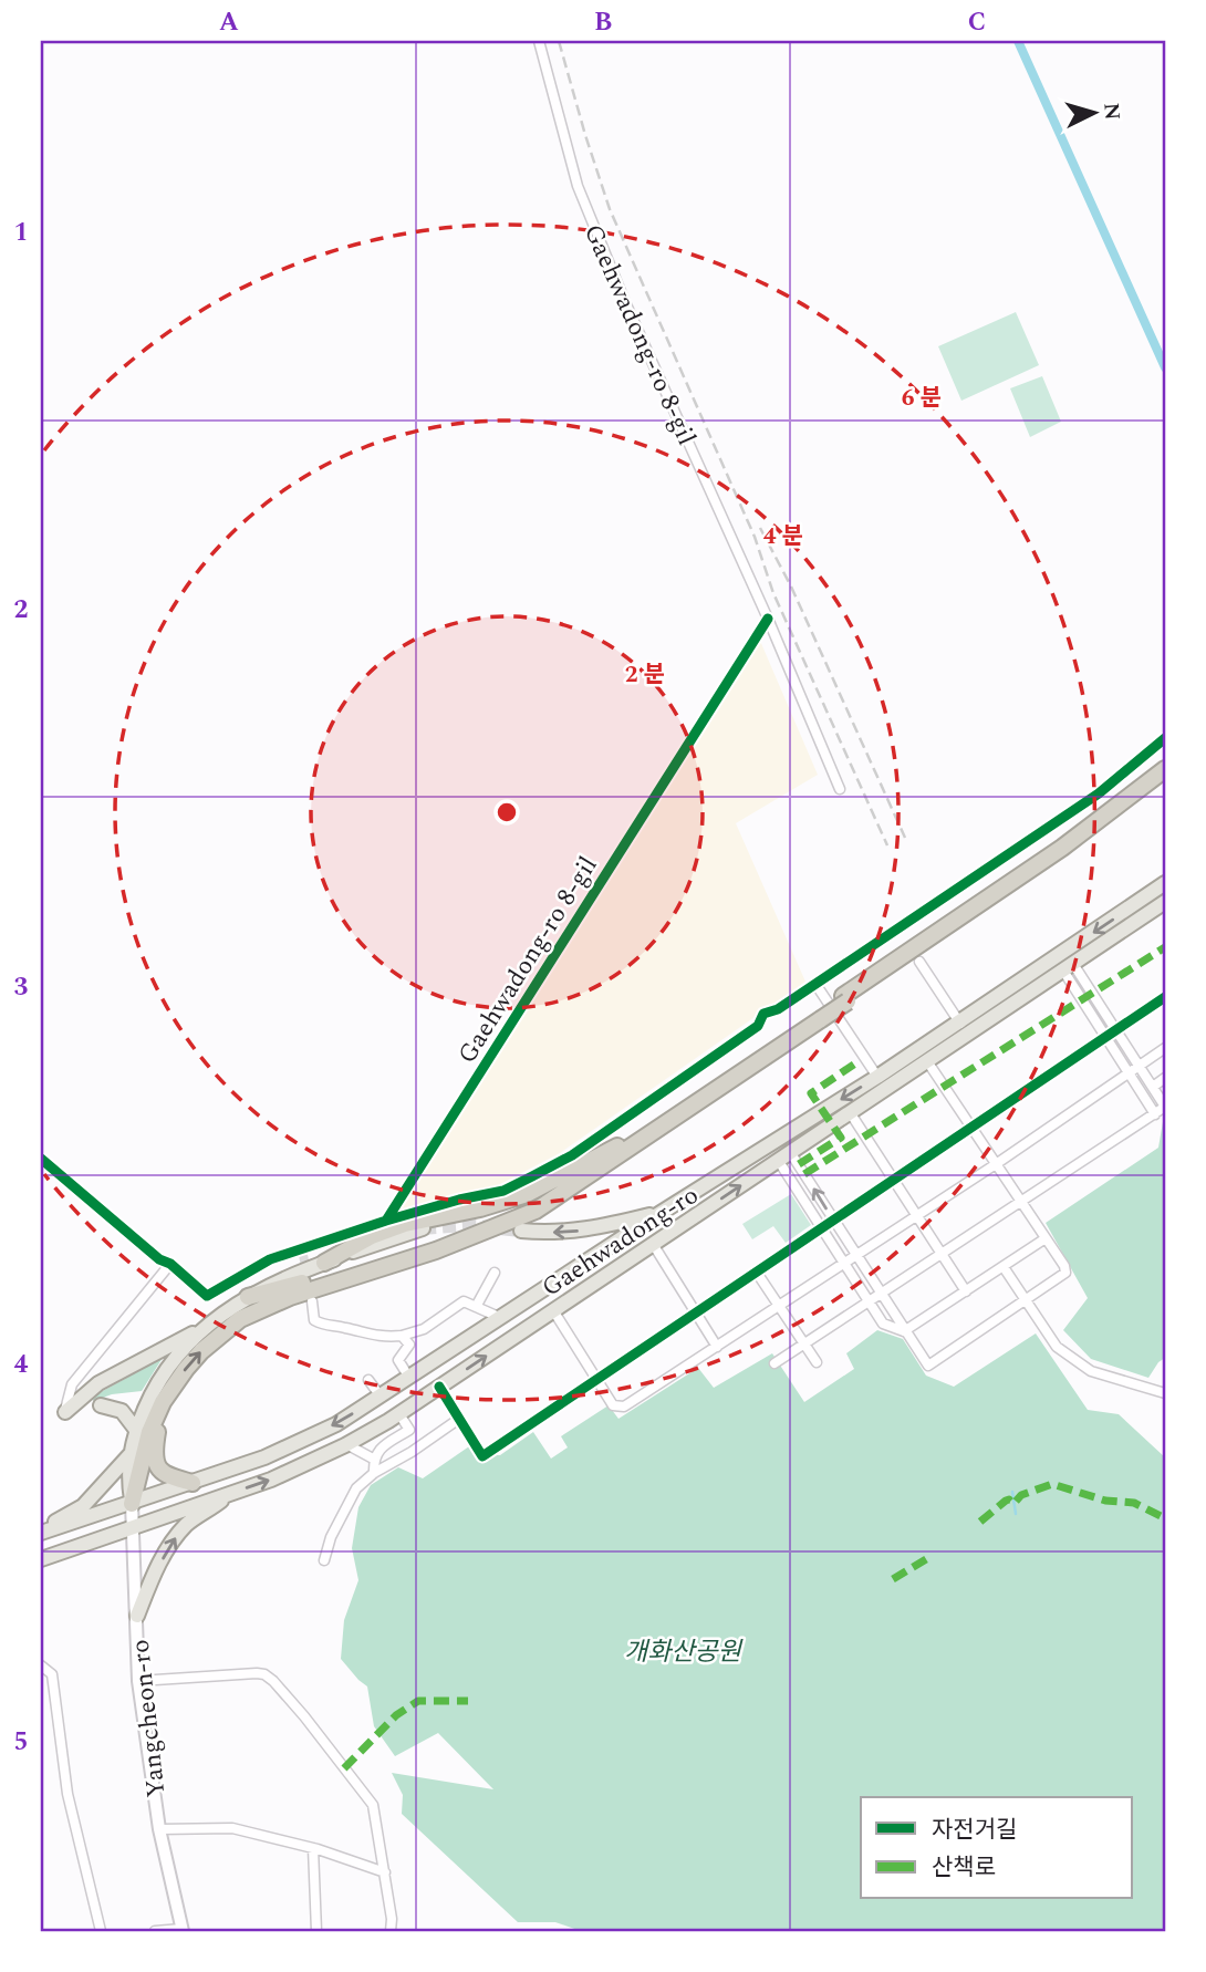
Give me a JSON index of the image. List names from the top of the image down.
{
  "streets": {
    "main road": ["Gaehwadong-ro", "Yangcheon-ro"],
    "street": ["Gaehwadong-ro 8-gil"]
  },
  "crossings": [
    ["Gaehwadong-ro", "Yangcheon-ro"]
  ],
  "parks": ["개화산공원"],
  "legend": ["자전거길", "산책로"],
  "north": "right",
  "grid": {
    "columns": ["A", "B", "C"],
    "rows": [
      "1",
      "2",
      "3",
      "4",
      "5"
    ]
  },
  "rings": ["6 분", "4 분", "2 분"]
}
